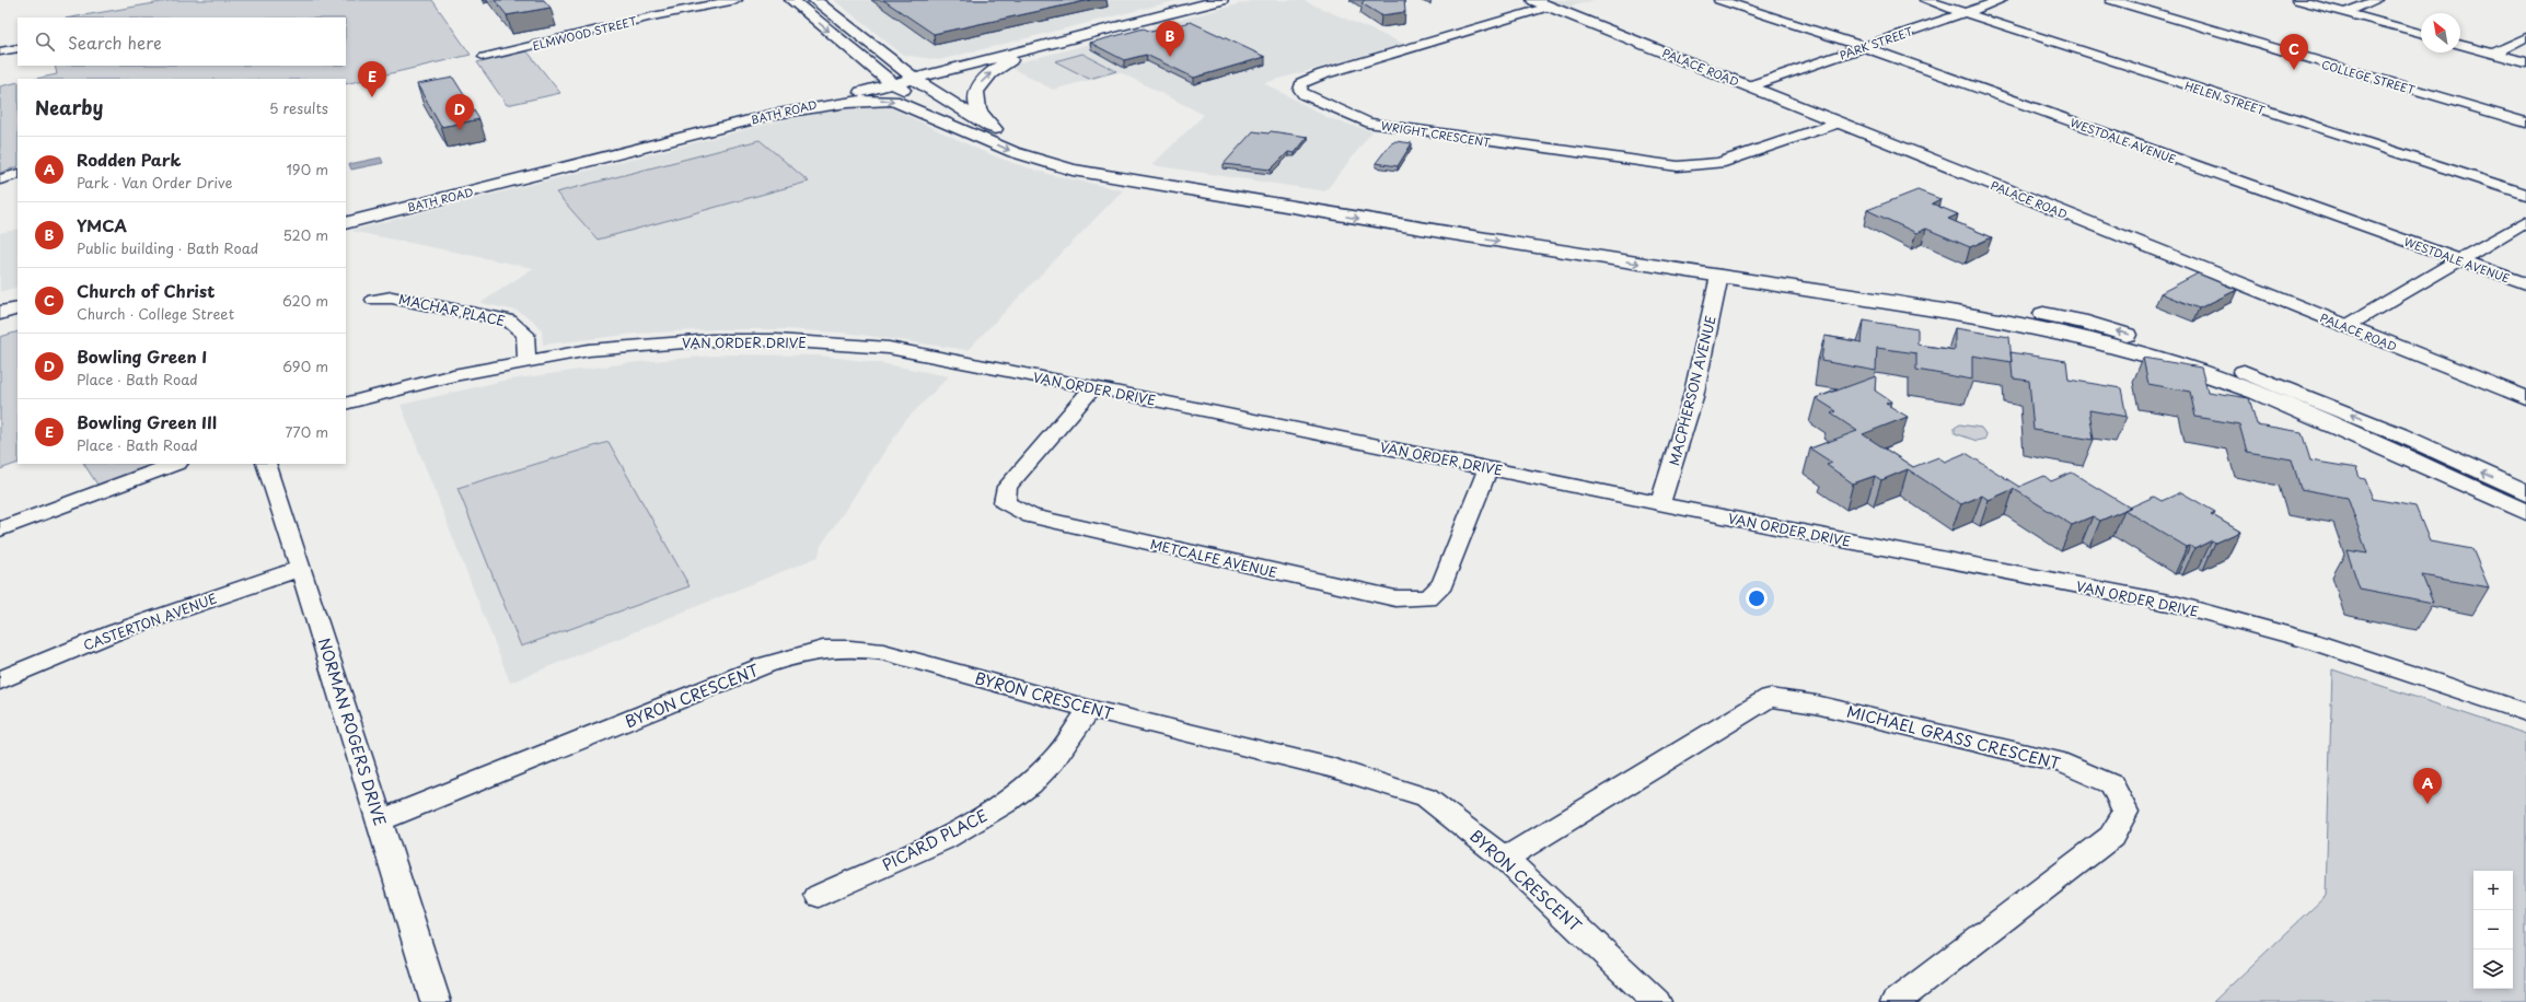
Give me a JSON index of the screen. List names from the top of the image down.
{
  "streets": {
    "main road": ["PALACE ROAD", "BATH ROAD"],
    "street": [
      "ELMWOOD STREET",
      "PARK STREET",
      "COLLEGE STREET",
      "HELEN STREET",
      "WRIGHT CRESCENT",
      "WESTDALE AVENUE",
      "MACHAR PLACE",
      "VAN ORDER DRIVE",
      "MACPHERSON AVENUE",
      "METCALFE AVENUE",
      "CASTERTON AVENUE",
      "BYRON CRESCENT",
      "NORMAN ROGERS DRIVE",
      "MICHAEL GRASS CRESCENT",
      "PICARD PLACE"
    ]
  },
  "crossings": [
    ["PARK STREET", "PALACE ROAD"],
    ["PARK STREET", "HELEN STREET"],
    ["PARK STREET", "WESTDALE AVENUE"],
    ["PALACE ROAD", "WRIGHT CRESCENT"],
    ["MACHAR PLACE", "VAN ORDER DRIVE"],
    ["VAN ORDER DRIVE", "MACPHERSON AVENUE"],
    ["VAN ORDER DRIVE", "METCALFE AVENUE"],
    ["CASTERTON AVENUE", "NORMAN ROGERS DRIVE"],
    ["BYRON CRESCENT", "NORMAN ROGERS DRIVE"],
    ["BYRON CRESCENT", "MICHAEL GRASS CRESCENT"],
    ["BYRON CRESCENT", "PICARD PLACE"]
  ],
  "north": "top left",
  "page": {
    "search": "Search here",
    "pins": [
      "B",
      "C",
      "E",
      "D",
      "A"
    ],
    "heading": ["Nearby", "5 results"],
    "list": [
      {
        "mark": "A",
        "name": "Rodden Park",
        "note": "Park · Van Order Drive",
        "value": "190 m"
      },
      {
        "mark": "B",
        "name": "YMCA",
        "note": "Public building · Bath Road",
        "value": "520 m"
      },
      {
        "mark": "C",
        "name": "Church of Christ",
        "note": "Church · College Street",
        "value": "620 m"
      },
      {
        "mark": "D",
        "name": "Bowling Green I",
        "note": "Place · Bath Road",
        "value": "690 m"
      },
      {
        "mark": "E",
        "name": "Bowling Green III",
        "note": "Place · Bath Road",
        "value": "770 m"
      }
    ],
    "map_buttons": ["+", "−"]
  }
}
